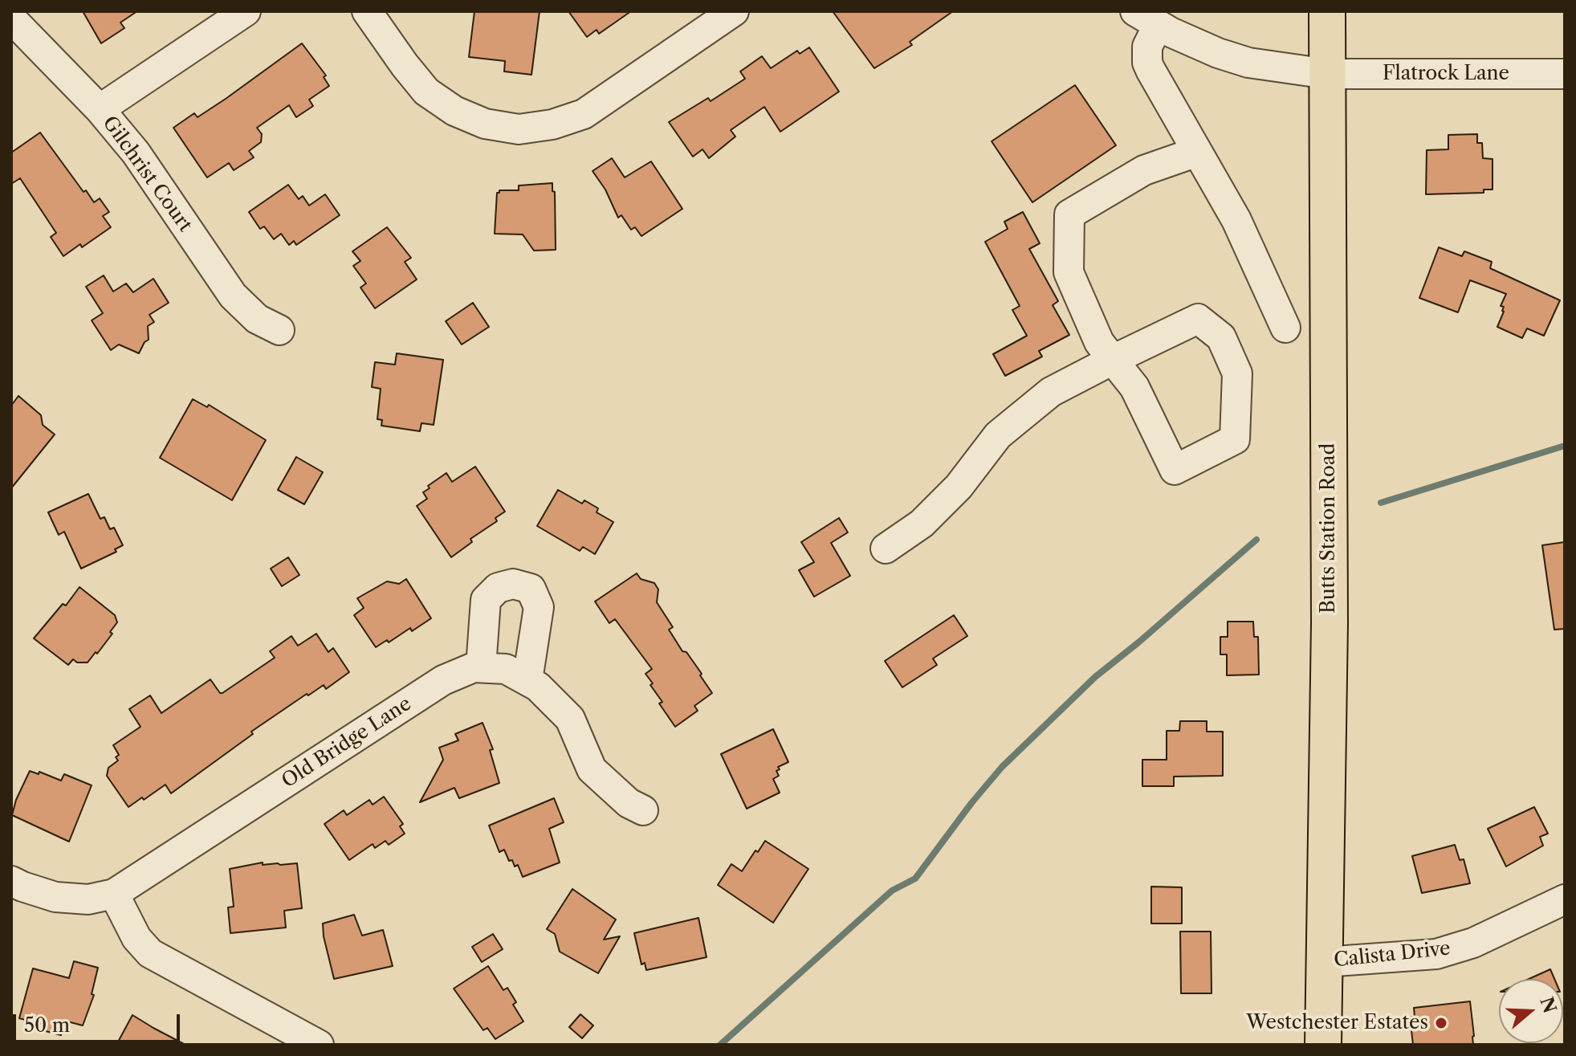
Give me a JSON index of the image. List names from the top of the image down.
{
  "streets": {
    "main road": ["Butts Station Road"],
    "street": [
      "Flatrock Lane",
      "Gilchrist Court",
      "Old Bridge Lane",
      "Calista Drive"
    ]
  },
  "crossings": [
    ["Flatrock Lane", "Butts Station Road"],
    ["Butts Station Road", "Calista Drive"]
  ],
  "places": ["Westchester Estates"],
  "scale_bar": "50 m",
  "north": "right"
}
